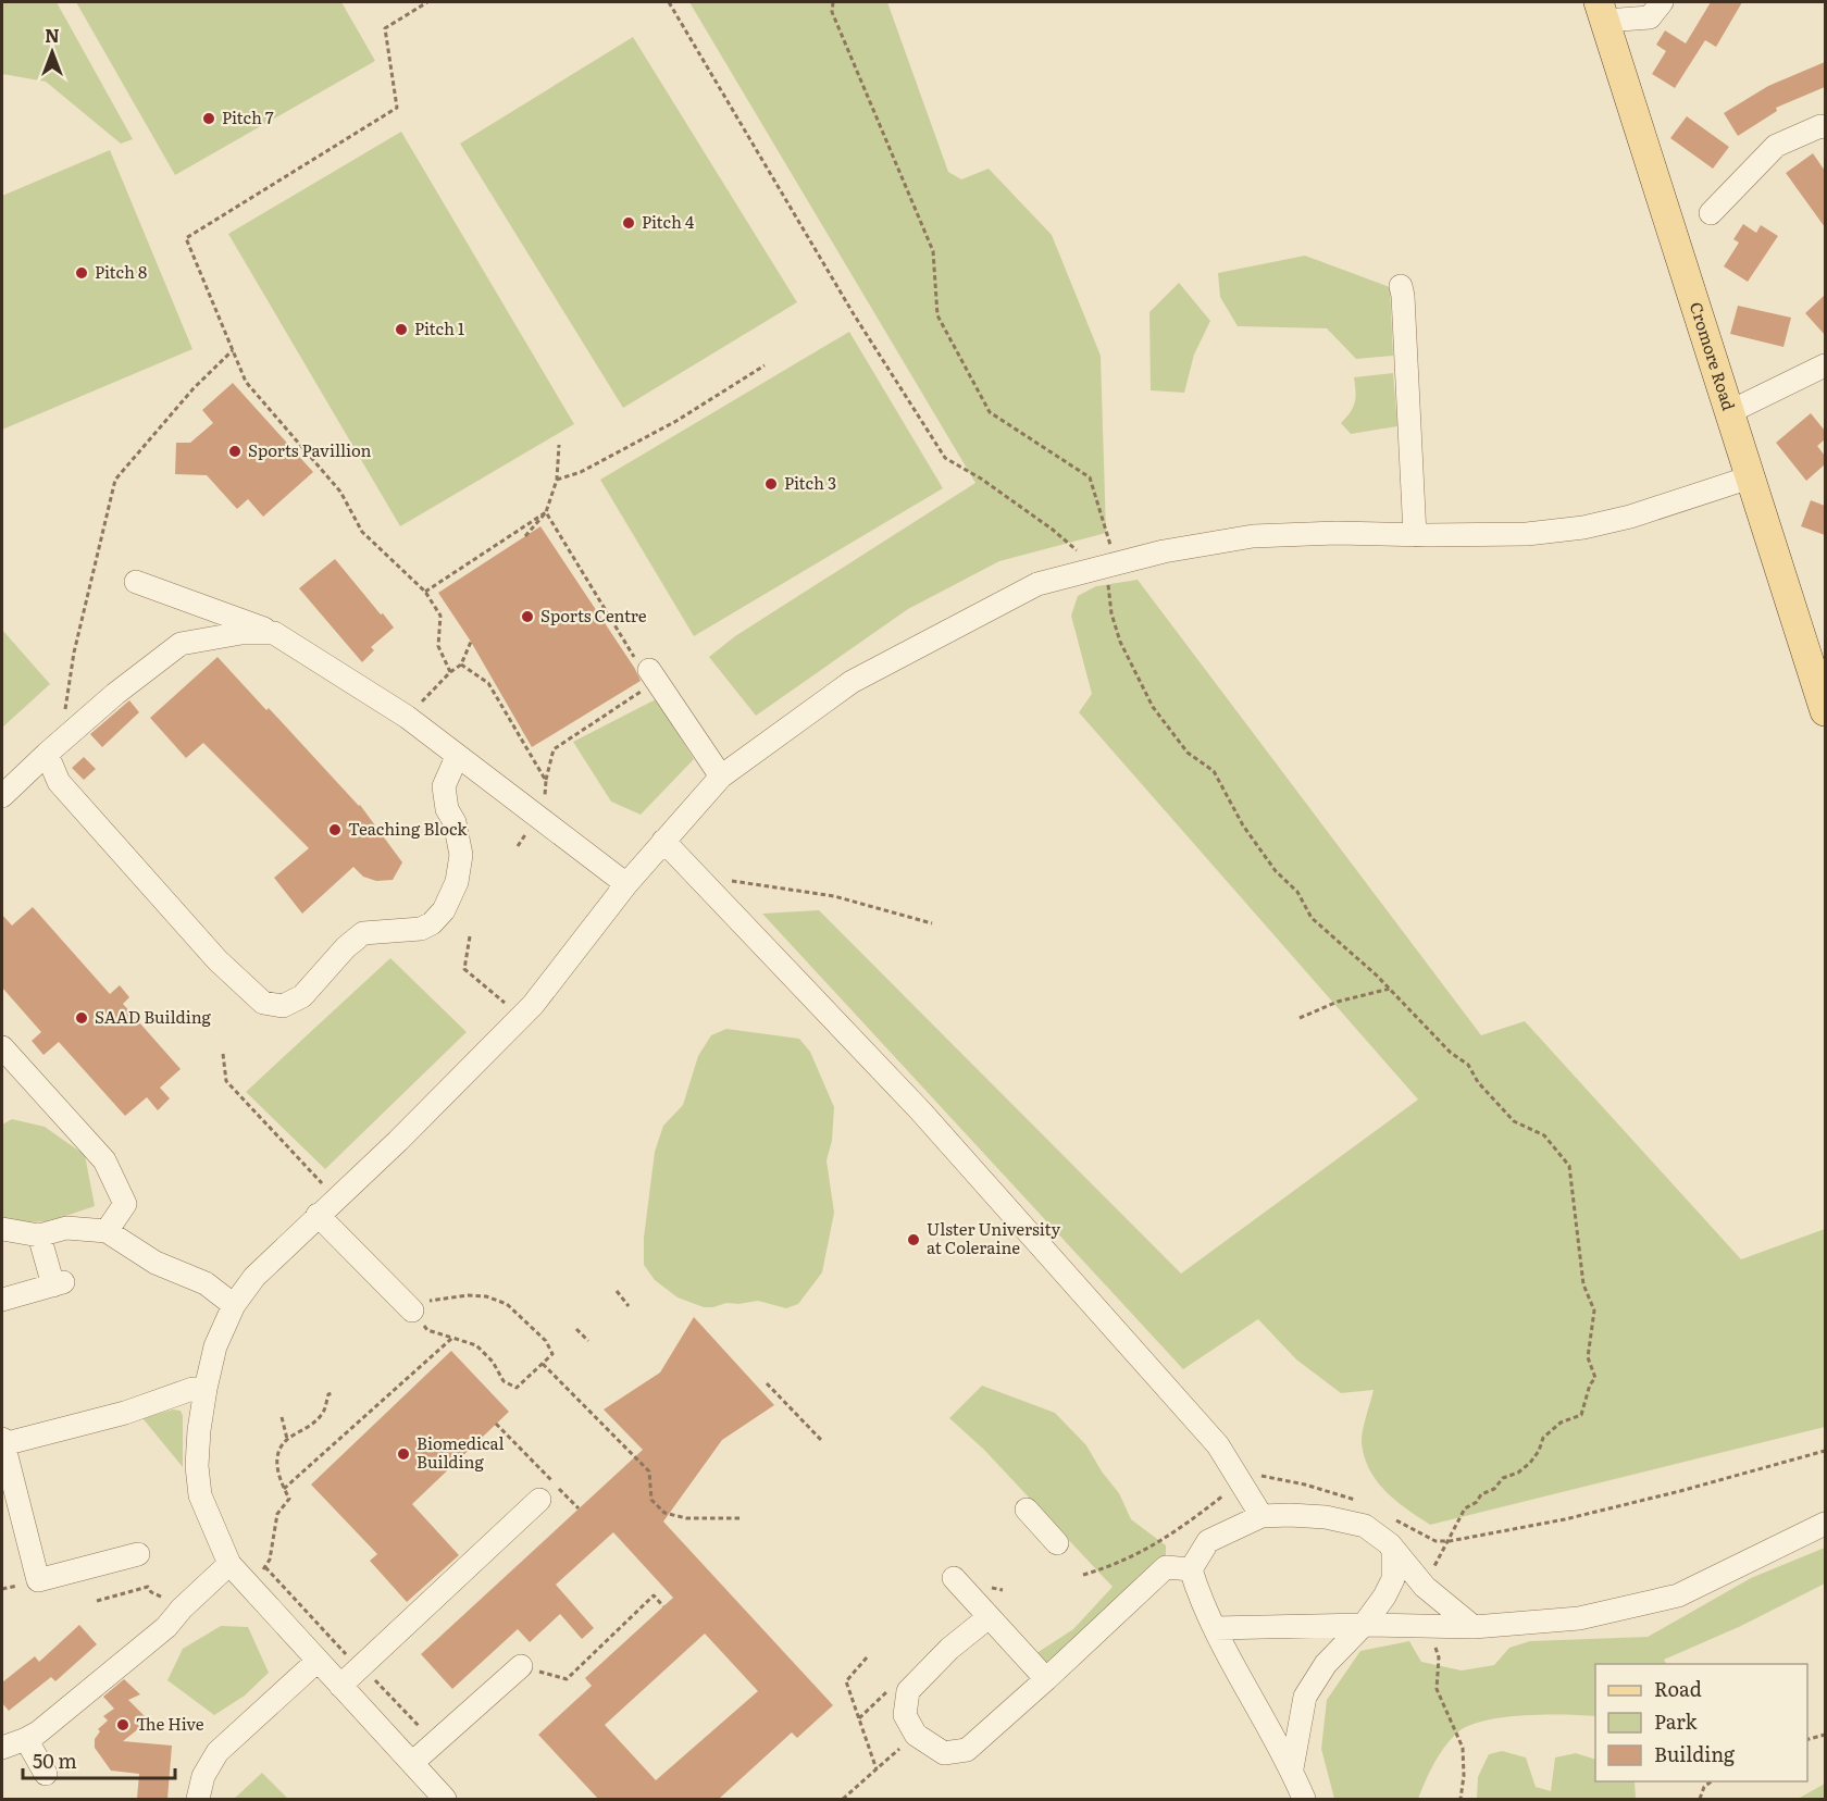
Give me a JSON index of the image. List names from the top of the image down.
{
  "streets": {
    "main road": ["Cromore Road"]
  },
  "places": [
    "Pitch 7",
    "Pitch 4",
    "Pitch 8",
    "Pitch 1",
    "Sports Pavillion",
    "Pitch 3",
    "Sports Centre",
    "Teaching Block",
    "SAAD Building",
    "Ulster University at Coleraine",
    "Biomedical Building",
    "The Hive"
  ],
  "legend": ["Road", "Park", "Building"],
  "scale_bar": "50 m",
  "north": "top"
}
